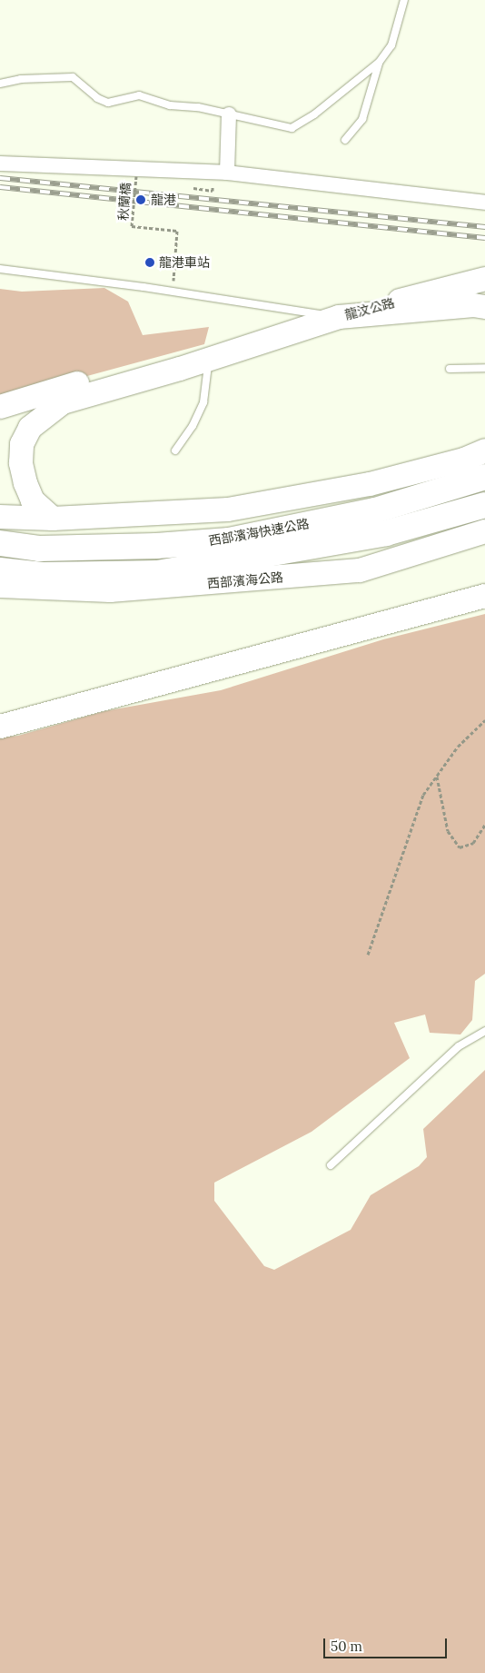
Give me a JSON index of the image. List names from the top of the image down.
{
  "streets": {
    "highway": ["西部濱海快速公路"],
    "main road": ["龍汶公路", "西部濱海公路"],
    "path": ["秋蘭橋"]
  },
  "places": ["龍港", "龍港車站"],
  "scale_bar": "50 m"
}
